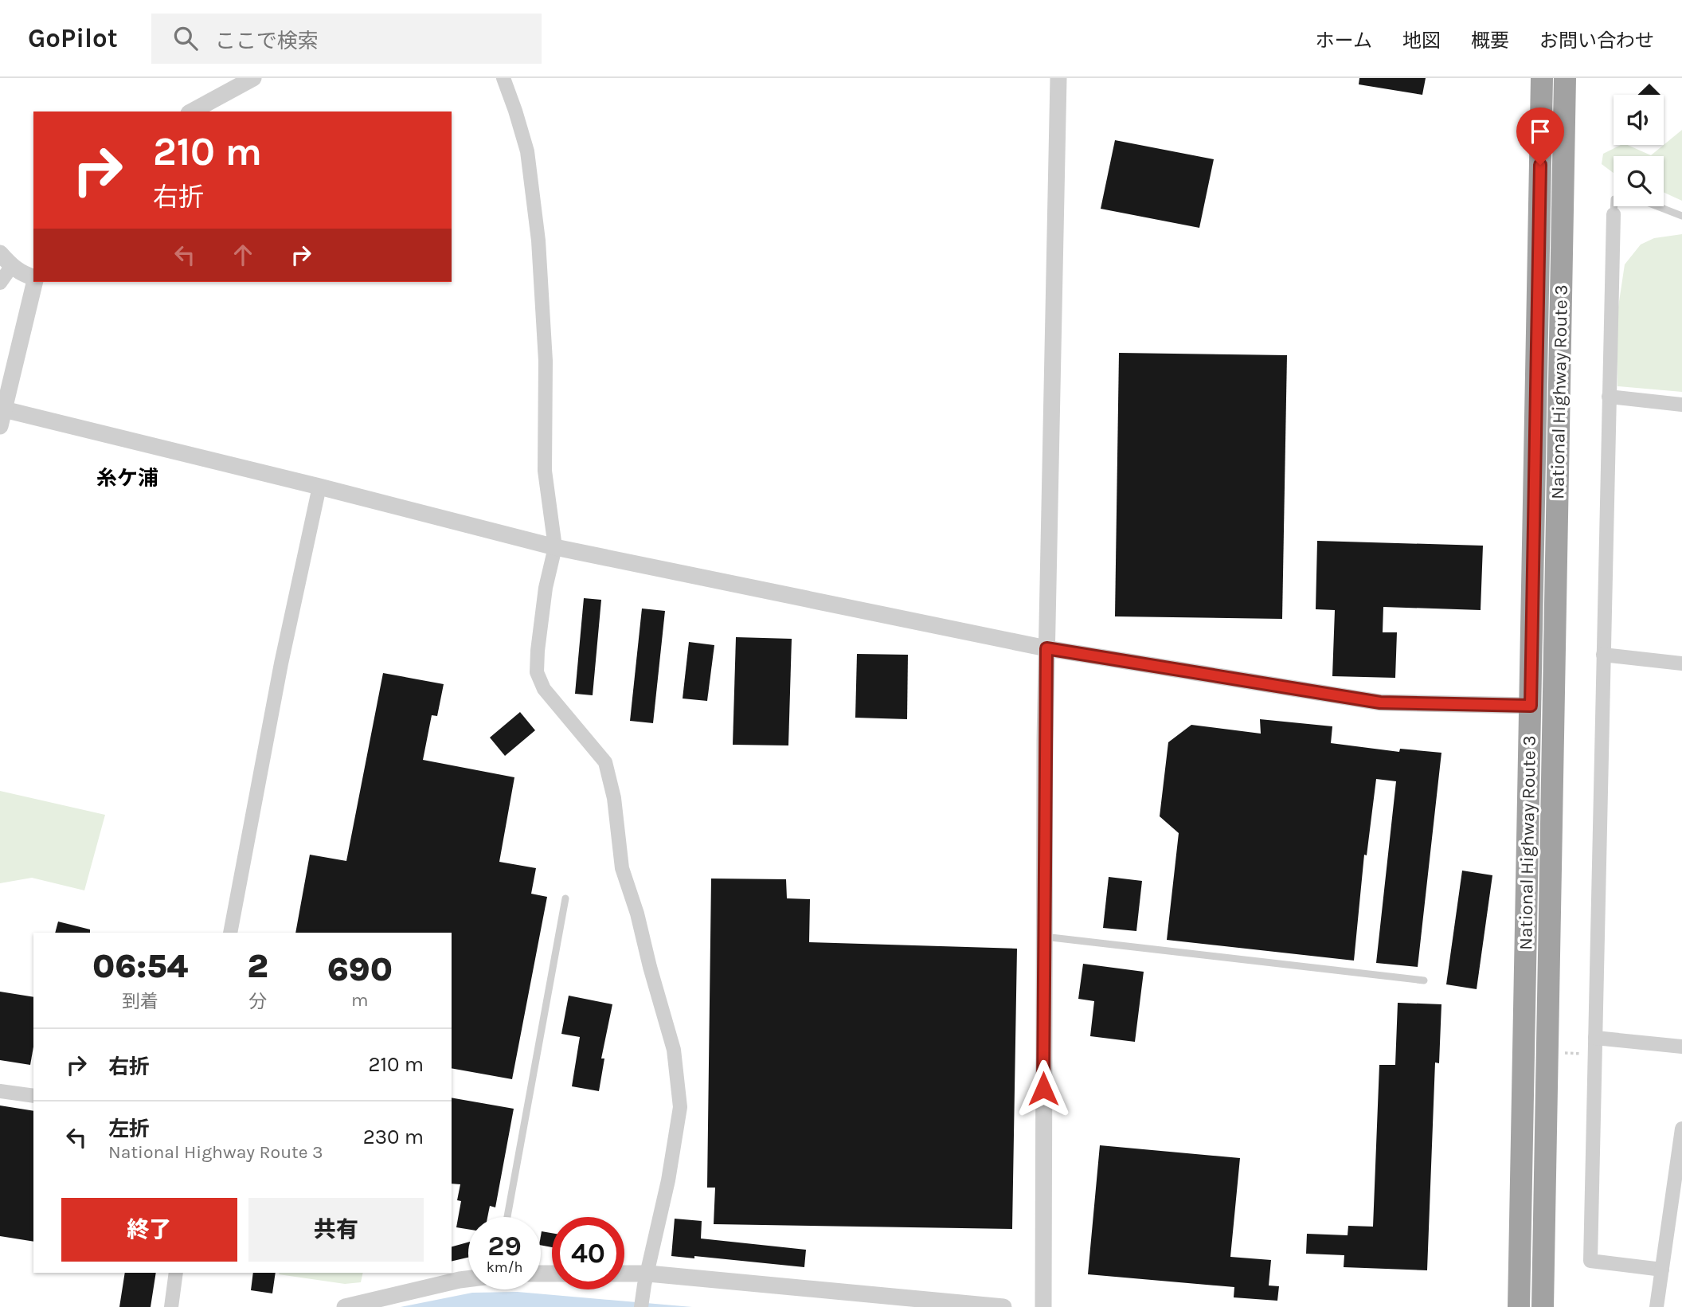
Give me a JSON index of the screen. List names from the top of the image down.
{
  "streets": {
    "highway": ["National Highway Route 3"]
  },
  "districts": ["糸ケ浦"],
  "page": {
    "header": "GoPilot",
    "search": "ここで検索",
    "nav": [
      "ホーム",
      "地図",
      "概要",
      "お問い合わせ"
    ],
    "turn": ["210 m", "右折"],
    "eta": [
      "06:54",
      "到着",
      "2",
      "分",
      "690",
      "m"
    ],
    "list": [
      {
        "name": "右折",
        "value": "210 m"
      },
      {
        "name": "左折",
        "note": "National Highway Route 3",
        "value": "230 m"
      }
    ],
    "buttons": ["終了", "共有"],
    "speed": "29 km/h",
    "limit": "40"
  }
}
